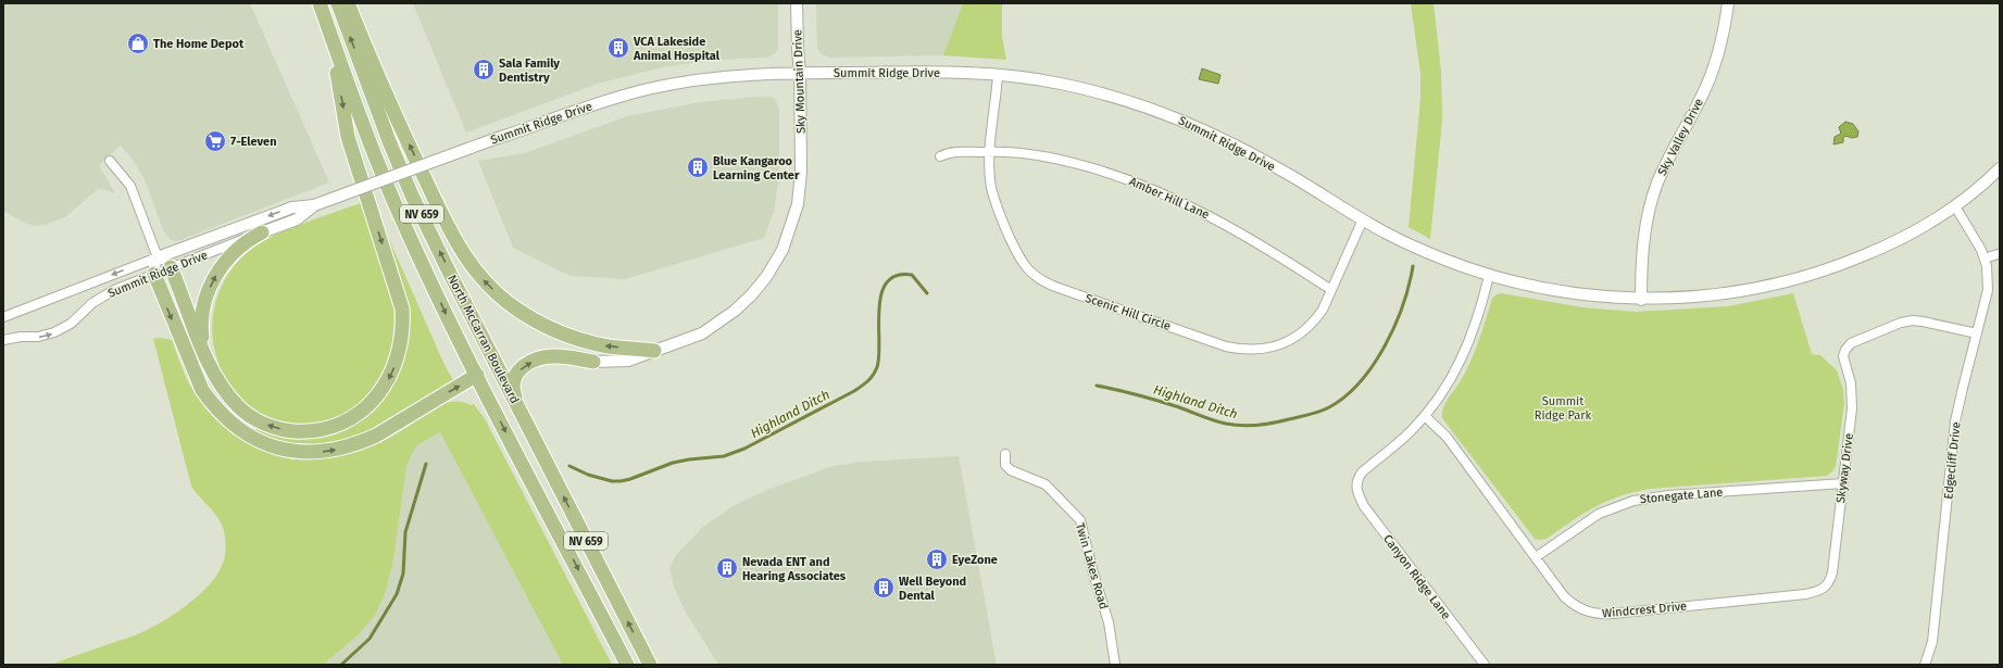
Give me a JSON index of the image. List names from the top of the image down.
{
  "streets": {
    "main road": ["NV 659", "North McCarran Boulevard"],
    "street": [
      "Summit Ridge Drive",
      "Sky Mountain Drive",
      "Sky Valley Drive",
      "Amber Hill Lane",
      "Scenic Hill Circle",
      "Edgecliff Drive",
      "Skyway Drive",
      "Stonegate Lane",
      "Twin Lakes Road",
      "Canyon Ridge Lane",
      "Windcrest Drive"
    ]
  },
  "crossings": [
    ["Summit Ridge Drive", "Sky Mountain Drive"],
    ["Summit Ridge Drive", "Sky Valley Drive"],
    ["Summit Ridge Drive", "Scenic Hill Circle"],
    ["Summit Ridge Drive", "Edgecliff Drive"],
    ["Amber Hill Lane", "Scenic Hill Circle"],
    ["Edgecliff Drive", "Skyway Drive"],
    ["Skyway Drive", "Stonegate Lane"],
    ["Skyway Drive", "Windcrest Drive"],
    ["Stonegate Lane", "Windcrest Drive"],
    ["Canyon Ridge Lane", "Windcrest Drive"]
  ],
  "water": ["Highland Ditch"],
  "parks": ["Summit Ridge Park"],
  "places": {
    "shop": ["The Home Depot"],
    "building": [
      "VCA Lakeside Animal Hospital",
      "Sala Family Dentistry",
      "Blue Kangaroo Learning Center",
      "EyeZone",
      "Nevada ENT and Hearing Associates",
      "Well Beyond Dental"
    ],
    "supermarket": ["7-Eleven"]
  }
}
